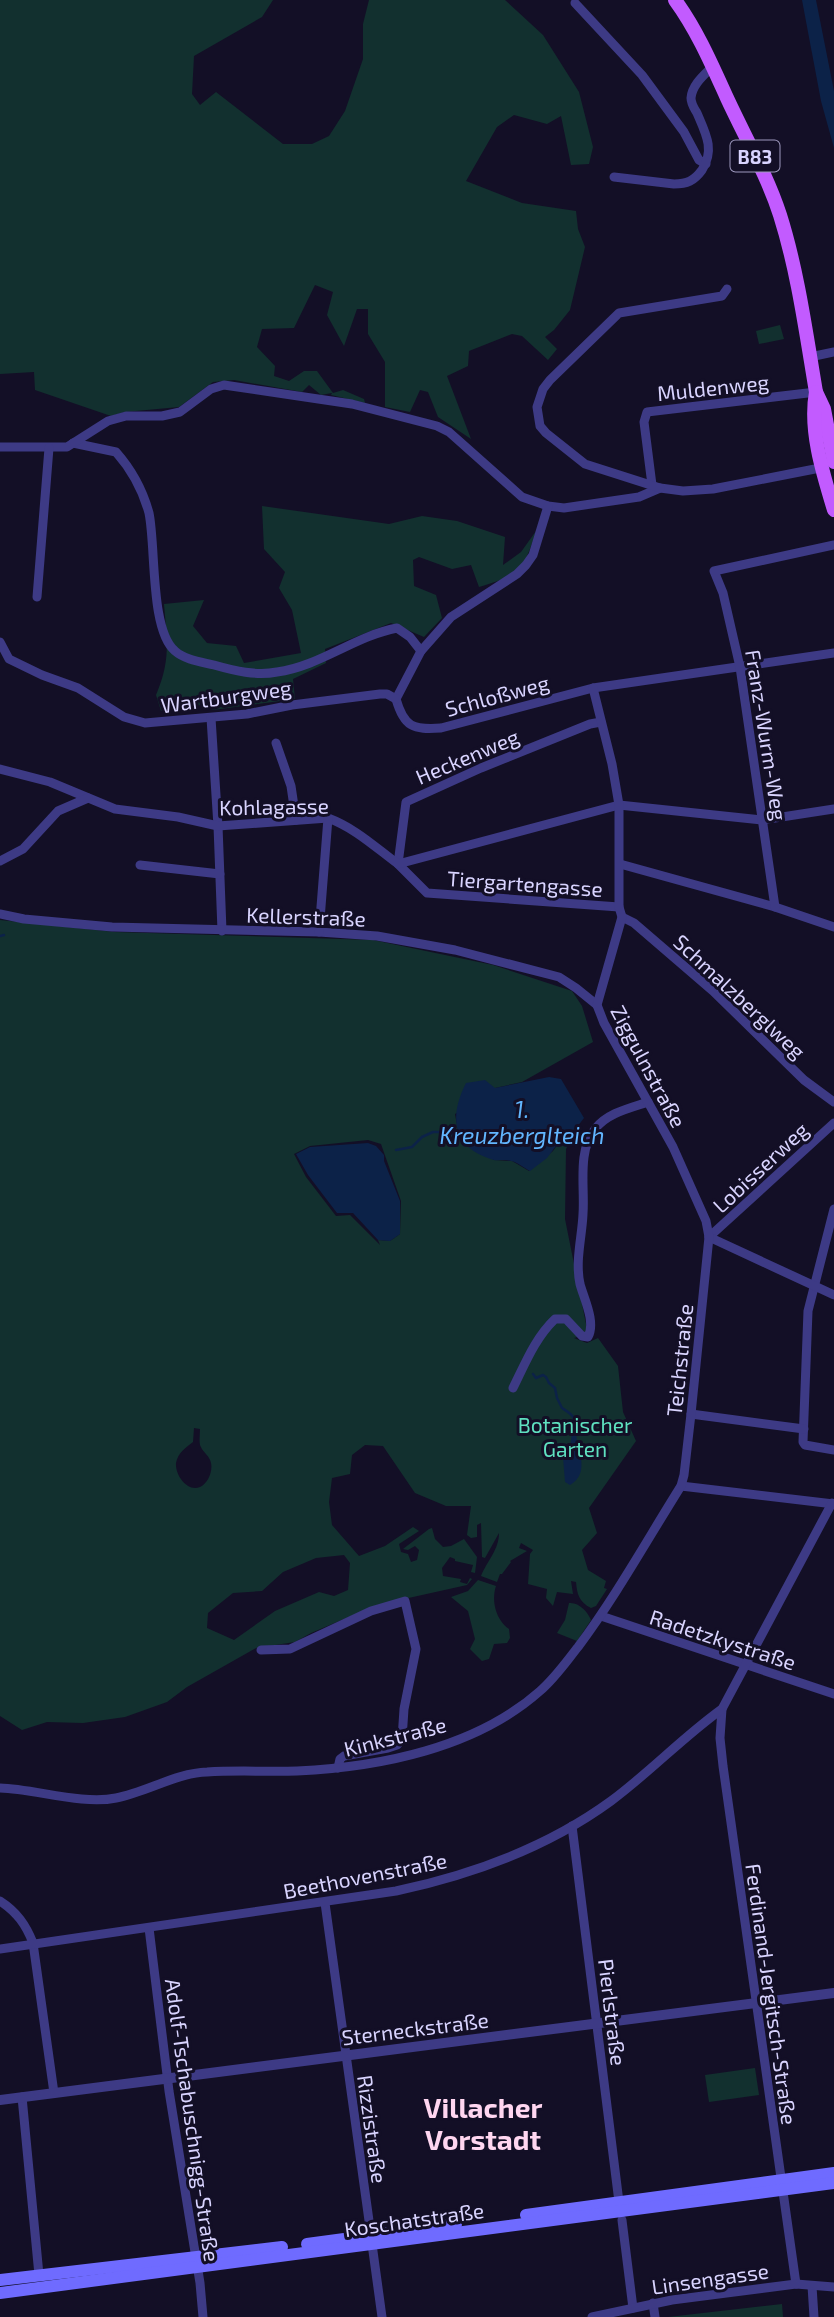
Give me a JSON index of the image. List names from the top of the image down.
{
  "streets": {
    "main road": ["B83", "Koschatstraße"],
    "street": [
      "Muldenweg",
      "Schloßweg",
      "Wartburgweg",
      "Franz-Wurm-Weg",
      "Heckenweg",
      "Kohlagasse",
      "Tiergartengasse",
      "Kellerstraße",
      "Schmalzberglweg",
      "Ziggulnstraße",
      "Lobisserweg",
      "Teichstraße",
      "Radetzkystraße",
      "Kinkstraße",
      "Beethovenstraße",
      "Ferdinand-Jergitsch-Straße",
      "Pierlstraße",
      "Sterneckstraße",
      "Adolf-Tschabuschnigg-Straße",
      "Rizzistraße",
      "Linsengasse"
    ]
  },
  "crossings": [
    ["B83", "Muldenweg"],
    ["Schloßweg", "Wartburgweg"],
    ["Schloßweg", "Franz-Wurm-Weg"],
    ["Schloßweg", "Ziggulnstraße"],
    ["Heckenweg", "Kohlagasse"],
    ["Heckenweg", "Tiergartengasse"],
    ["Heckenweg", "Ziggulnstraße"],
    ["Kohlagasse", "Tiergartengasse"],
    ["Tiergartengasse", "Schmalzberglweg"],
    ["Tiergartengasse", "Ziggulnstraße"],
    ["Kellerstraße", "Ziggulnstraße"],
    ["Schmalzberglweg", "Ziggulnstraße"],
    ["Ziggulnstraße", "Lobisserweg"],
    ["Ziggulnstraße", "Teichstraße"],
    ["Lobisserweg", "Teichstraße"],
    ["Teichstraße", "Kinkstraße"],
    ["Radetzkystraße", "Kinkstraße"],
    ["Radetzkystraße", "Beethovenstraße"],
    ["Beethovenstraße", "Ferdinand-Jergitsch-Straße"],
    ["Beethovenstraße", "Pierlstraße"],
    ["Beethovenstraße", "Adolf-Tschabuschnigg-Straße"],
    ["Beethovenstraße", "Rizzistraße"],
    ["Ferdinand-Jergitsch-Straße", "Sterneckstraße"],
    ["Ferdinand-Jergitsch-Straße", "Koschatstraße"],
    ["Ferdinand-Jergitsch-Straße", "Linsengasse"],
    ["Pierlstraße", "Sterneckstraße"],
    ["Pierlstraße", "Koschatstraße"],
    ["Sterneckstraße", "Adolf-Tschabuschnigg-Straße"],
    ["Sterneckstraße", "Rizzistraße"],
    ["Adolf-Tschabuschnigg-Straße", "Koschatstraße"],
    ["Rizzistraße", "Koschatstraße"]
  ],
  "districts": ["Villacher Vorstadt"],
  "water": ["1. Kreuzberglteich"],
  "parks": ["Botanischer Garten"]
}
